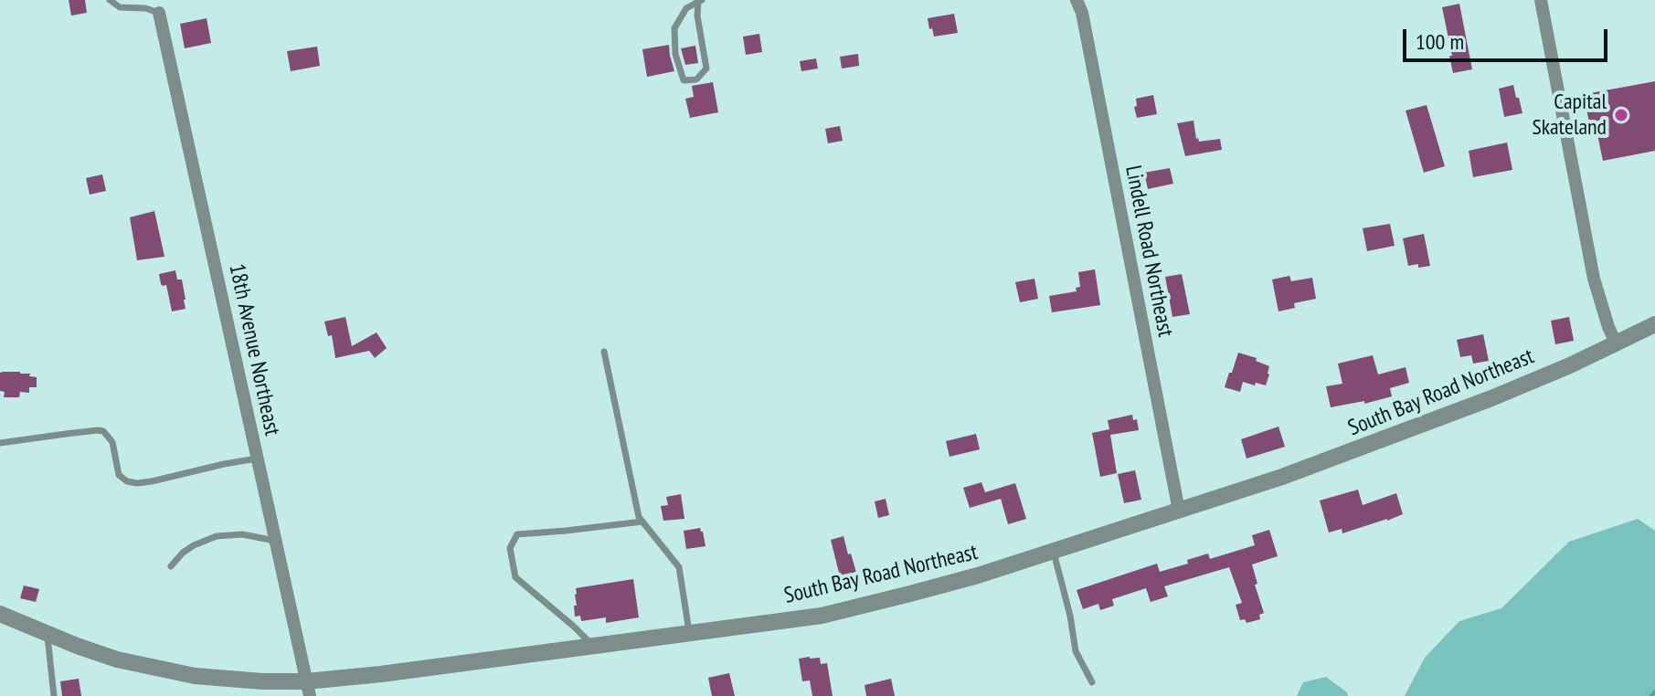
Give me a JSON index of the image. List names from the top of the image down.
{
  "streets": {
    "street": ["Lindell Road Northeast", "18th Avenue Northeast", "South Bay Road Northeast"]
  },
  "crossings": [
    ["Lindell Road Northeast", "South Bay Road Northeast"],
    ["18th Avenue Northeast", "South Bay Road Northeast"]
  ],
  "places": ["Capital Skateland"],
  "scale_bar": "100 m"
}
